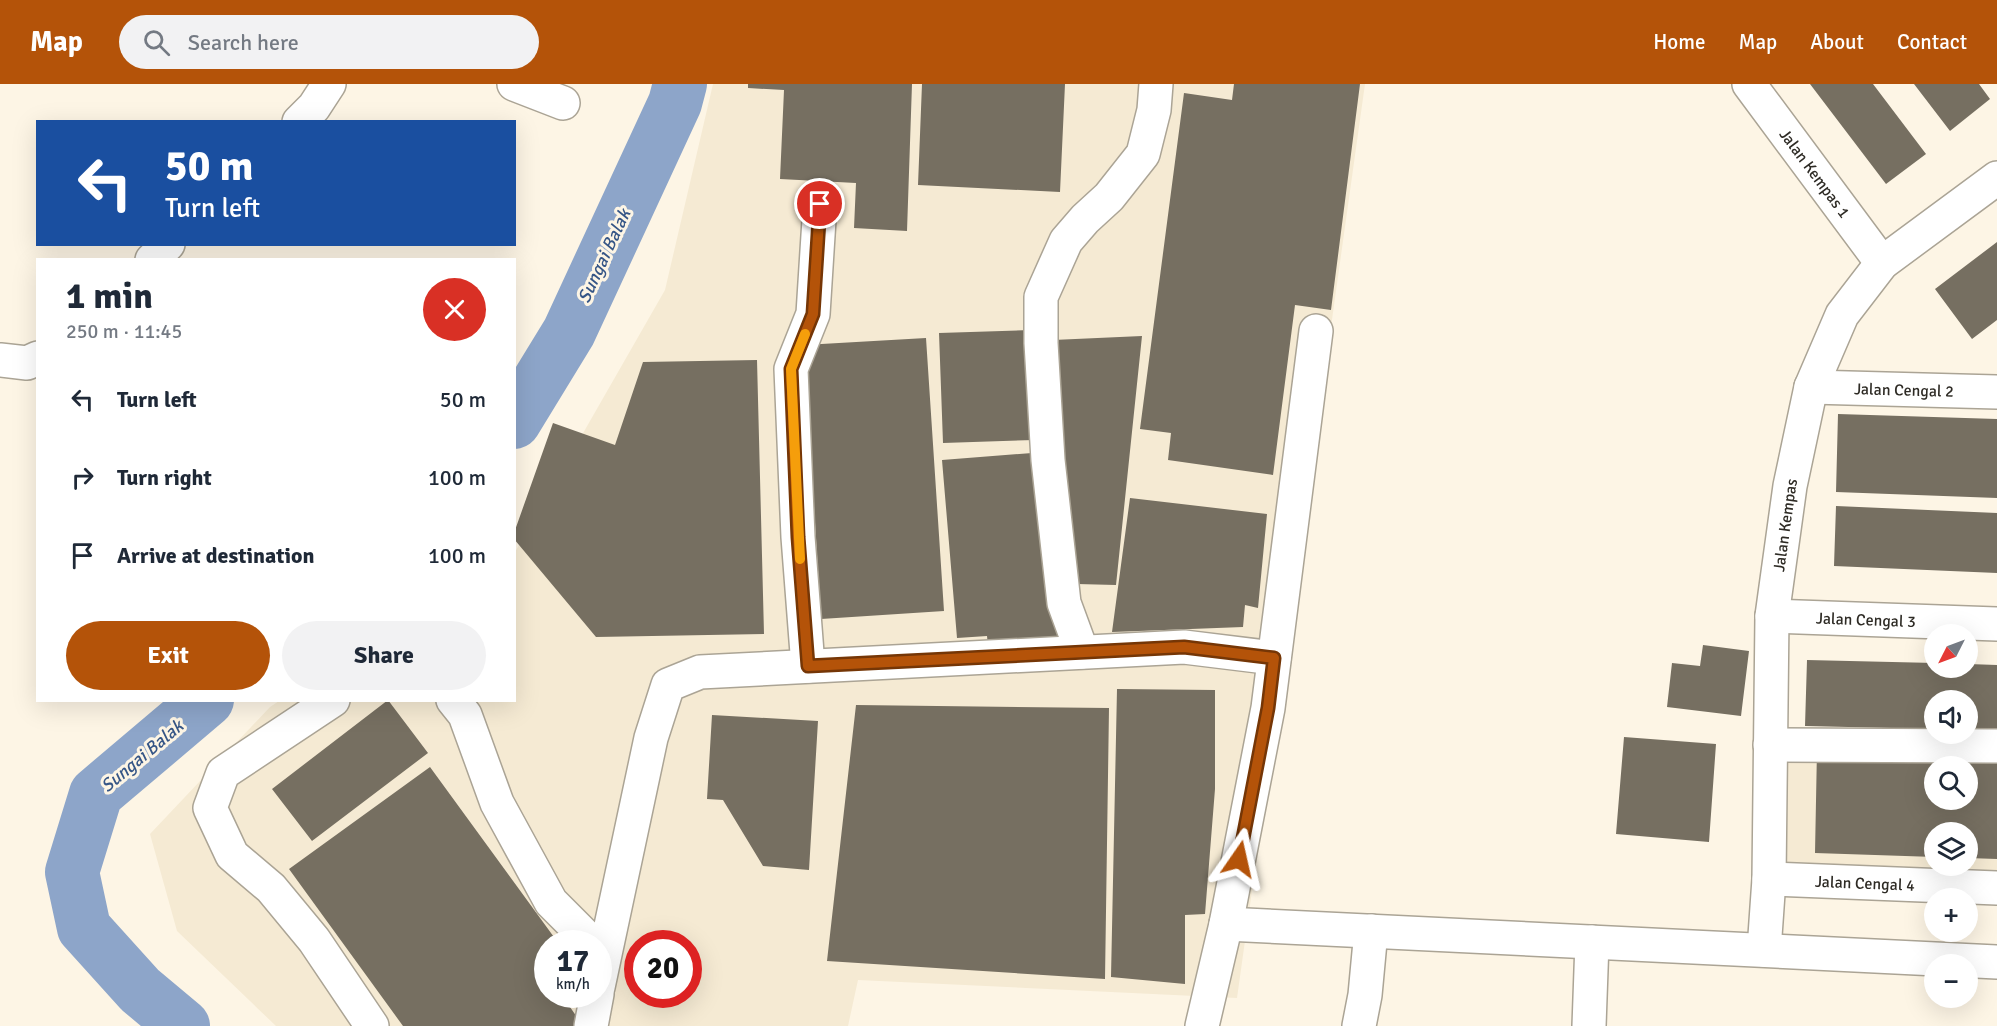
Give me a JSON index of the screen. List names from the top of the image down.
{
  "streets": {
    "street": [
      "Jalan Kempas 1",
      "Jalan Cengal 2",
      "Jalan Kempas",
      "Jalan Cengal 3",
      "Jalan Cengal 4"
    ]
  },
  "crossings": [
    ["Jalan Kempas 1", "Jalan Kempas"],
    ["Jalan Cengal 2", "Jalan Kempas"],
    ["Jalan Kempas", "Jalan Cengal 3"],
    ["Jalan Kempas", "Jalan Cengal 4"]
  ],
  "water": ["Sungai Balak"],
  "north": "bottom left",
  "page": {
    "header": "Map",
    "search": "Search here",
    "nav": [
      "Home",
      "Map",
      "About",
      "Contact"
    ],
    "turn": ["50 m", "Turn left"],
    "heading": ["1 min", "250 m · 11:45"],
    "list": [
      {
        "name": "Turn left",
        "value": "50 m"
      },
      {
        "name": "Turn right",
        "value": "100 m"
      },
      {
        "name": "Arrive at destination",
        "value": "100 m"
      }
    ],
    "buttons": ["Exit", "Share"],
    "map_buttons": ["+", "−"],
    "speed": "17 km/h",
    "limit": "20"
  }
}
